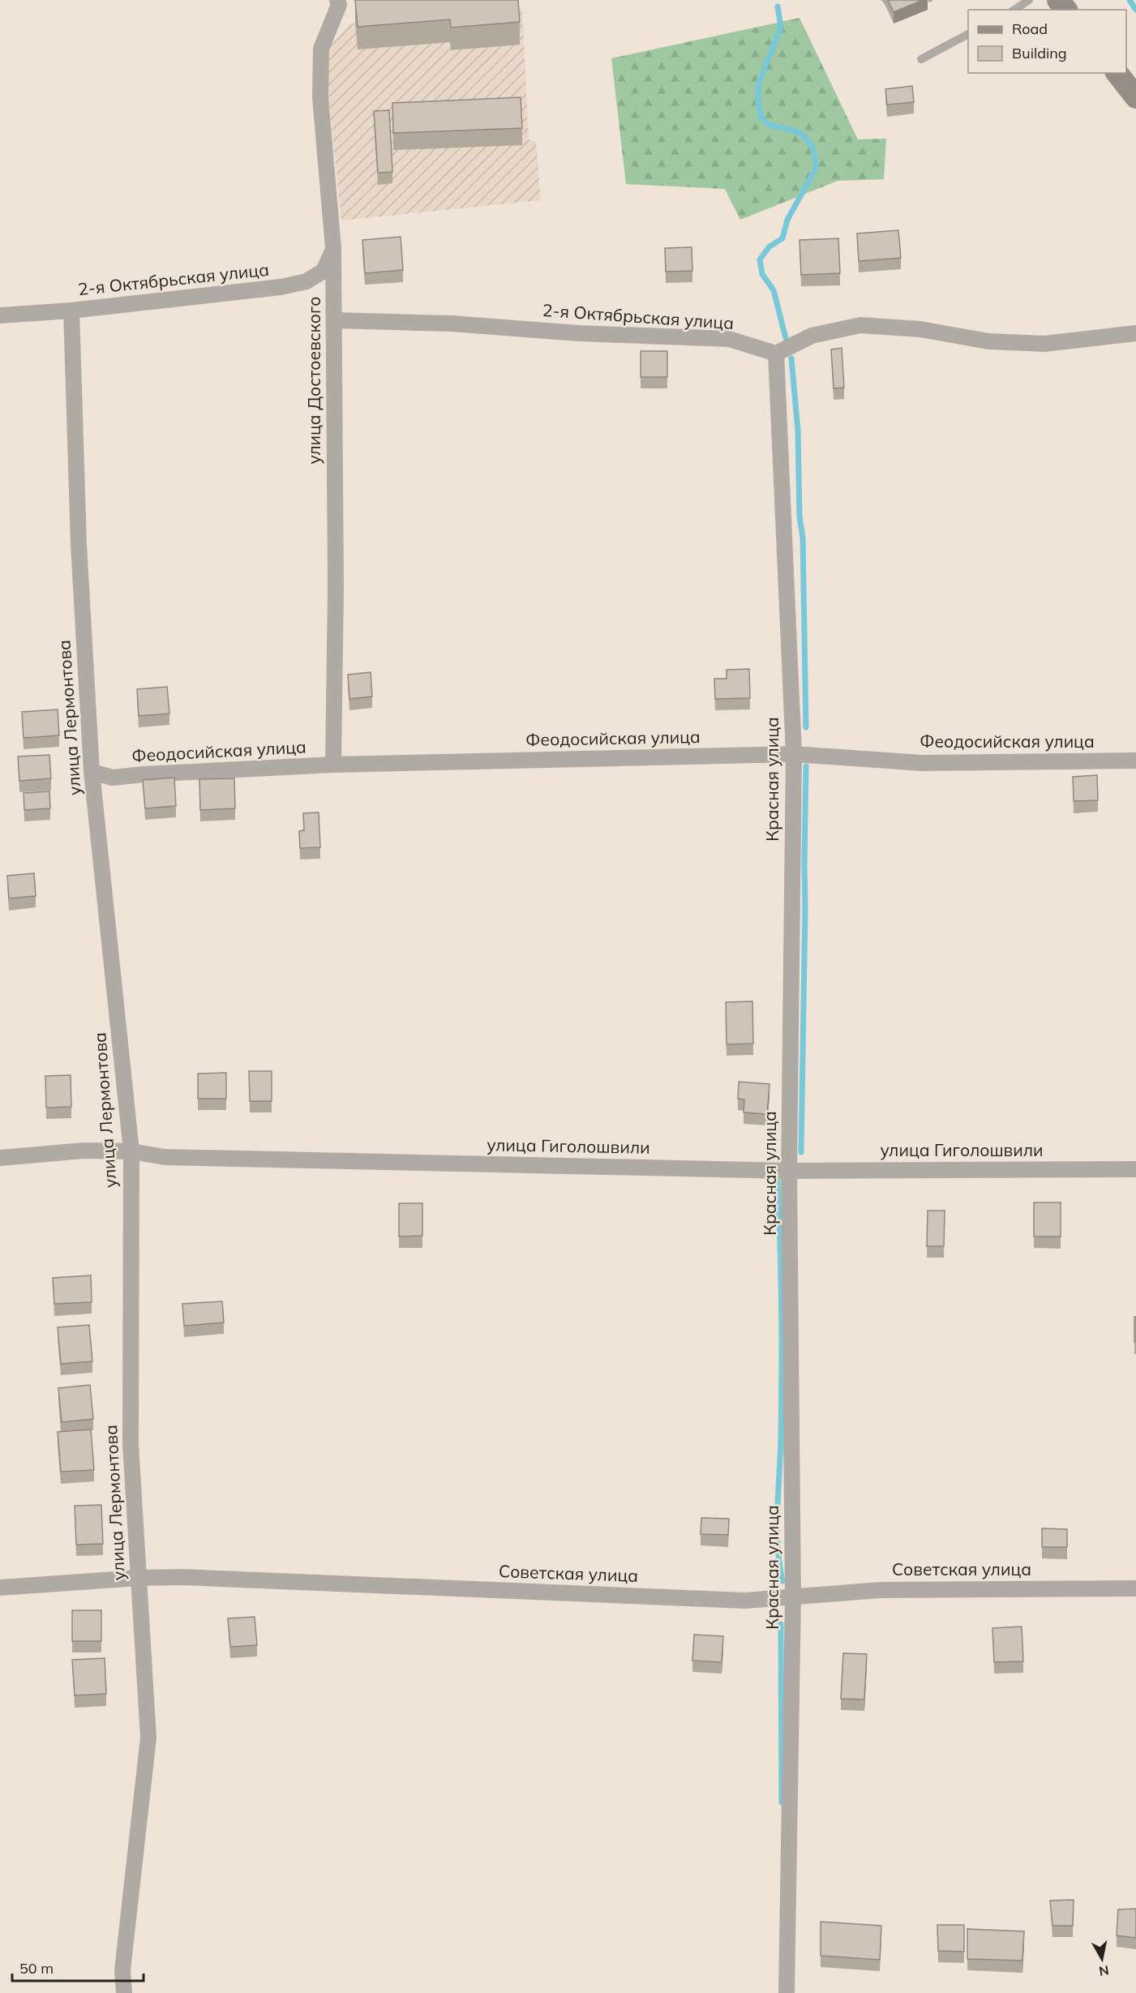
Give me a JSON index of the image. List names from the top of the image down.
{
  "streets": {
    "street": [
      "2-я Октябрьская улица",
      "улица Достоевского",
      "улица Лермонтова",
      "Феодосийская улица",
      "Красная улица",
      "улица Гиголошвили",
      "Советская улица"
    ]
  },
  "crossings": [
    ["2-я Октябрьская улица", "улица Достоевского"],
    ["2-я Октябрьская улица", "улица Лермонтова"],
    ["2-я Октябрьская улица", "Красная улица"],
    ["улица Достоевского", "Феодосийская улица"],
    ["улица Лермонтова", "Феодосийская улица"],
    ["улица Лермонтова", "улица Гиголошвили"],
    ["улица Лермонтова", "Советская улица"],
    ["Феодосийская улица", "Красная улица"],
    ["Красная улица", "улица Гиголошвили"],
    ["Красная улица", "Советская улица"]
  ],
  "legend": ["Road", "Building"],
  "scale_bar": "50 m",
  "north": "bottom"
}
